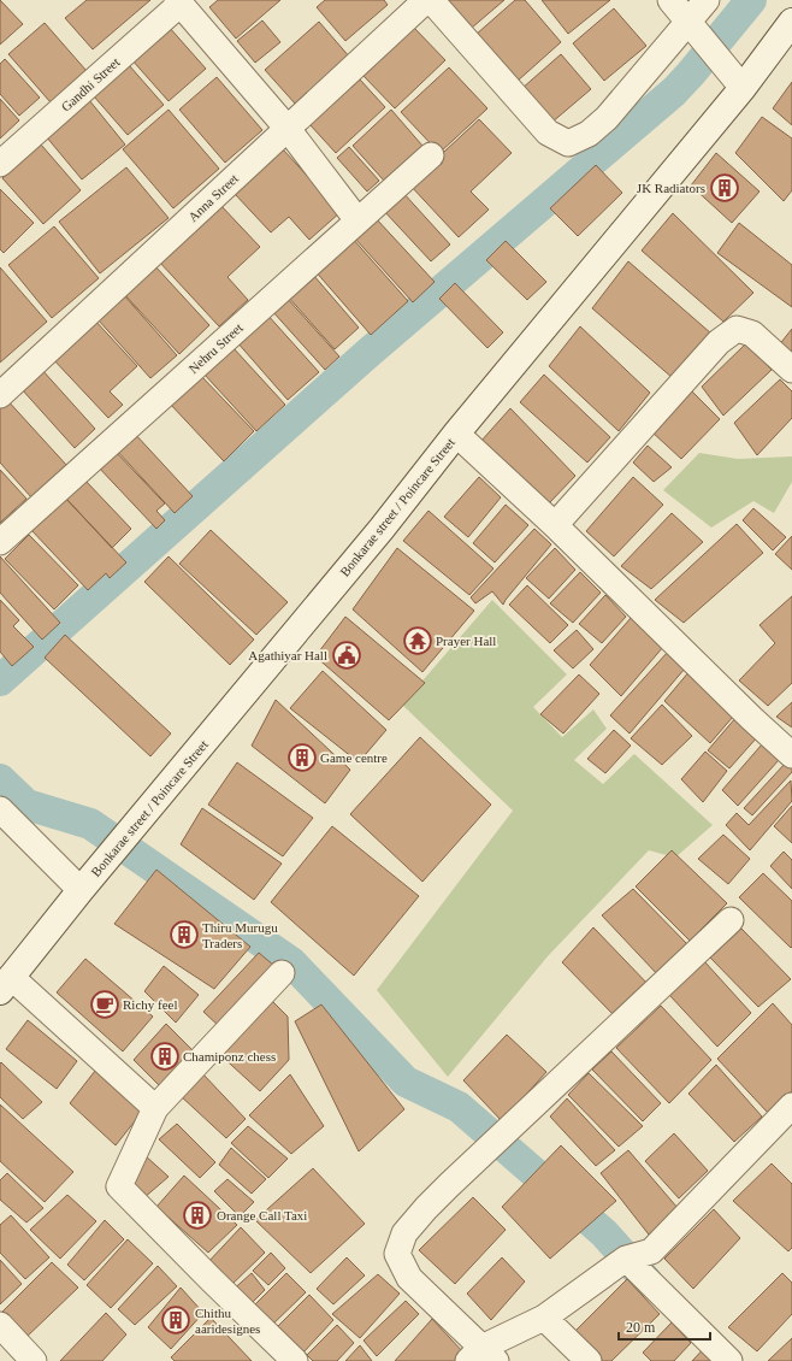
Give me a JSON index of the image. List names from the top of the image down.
{
  "streets": {
    "street": [
      "Gandhi Street",
      "Anna Street",
      "Nehru Street",
      "Bonkarae street / Poincare Street"
    ]
  },
  "places": {
    "building": [
      "JK Radiators",
      "Game centre",
      "Thiru Murugu Traders",
      "Chamiponz chess",
      "Orange Call Taxi",
      "Chithu aaridesignes"
    ],
    "temple": ["Prayer Hall"],
    "public building": ["Agathiyar Hall"],
    "cafe": ["Richy feel"]
  },
  "scale_bar": "20 m"
}
